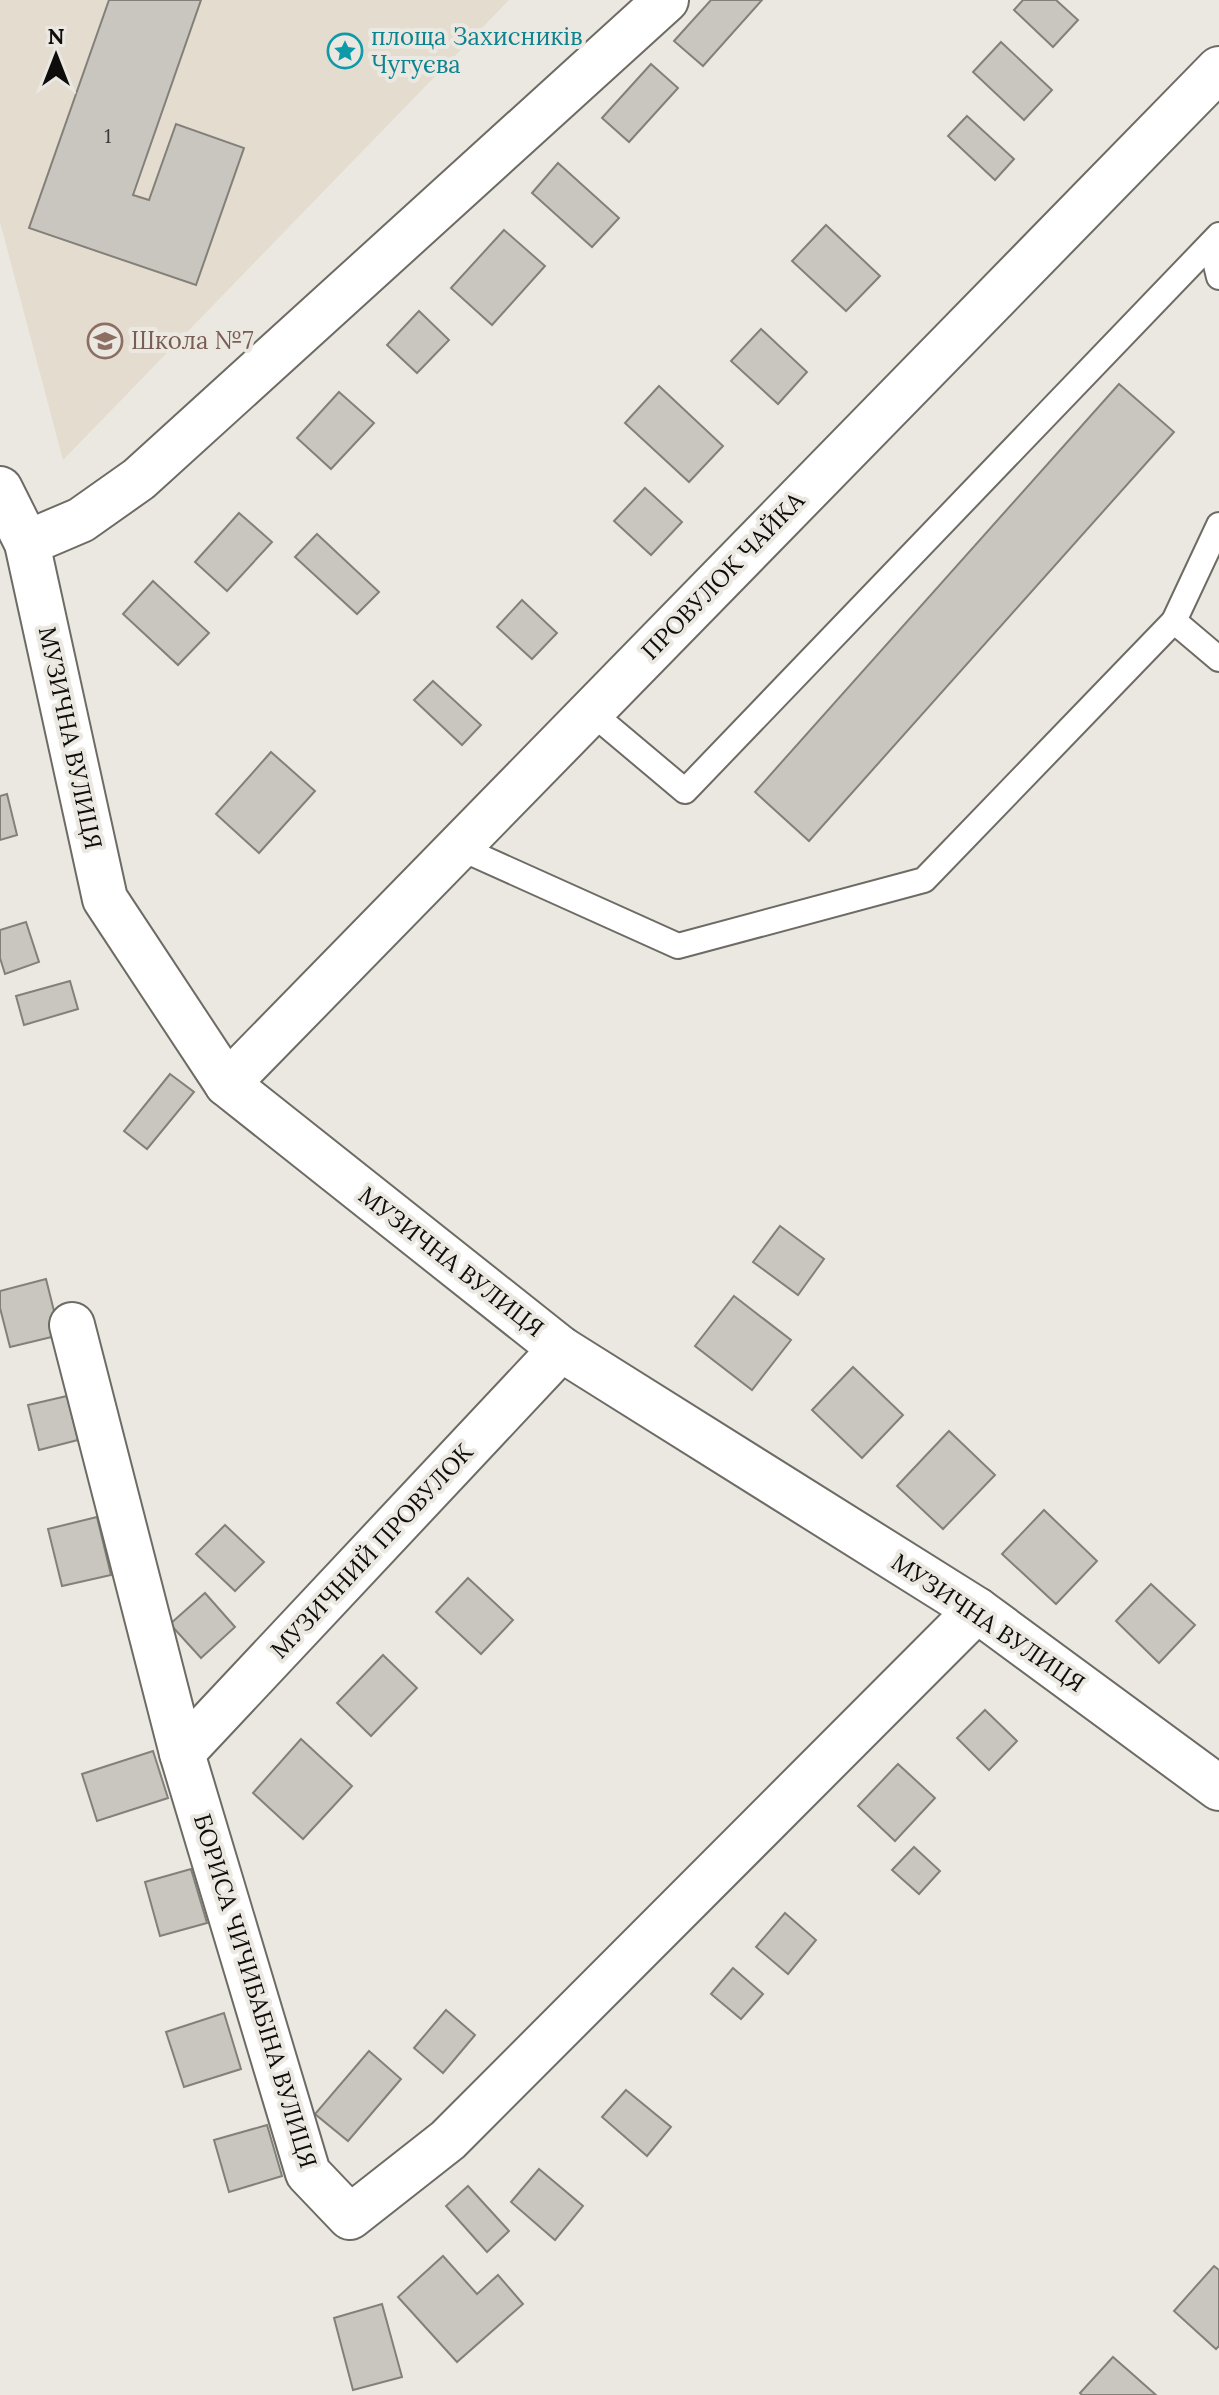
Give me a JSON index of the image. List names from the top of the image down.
{
  "streets": {
    "street": [
      "ПРОВУЛОК ЧАЙКА",
      "МУЗИЧНА ВУЛИЦЯ",
      "МУЗИЧНИЙ ПРОВУЛОК",
      "БОРИСА ЧИЧИБАБІНА ВУЛИЦЯ"
    ]
  },
  "crossings": [
    ["ПРОВУЛОК ЧАЙКА", "МУЗИЧНА ВУЛИЦЯ"],
    ["МУЗИЧНА ВУЛИЦЯ", "МУЗИЧНИЙ ПРОВУЛОК"],
    ["МУЗИЧНА ВУЛИЦЯ", "БОРИСА ЧИЧИБАБІНА ВУЛИЦЯ"],
    ["МУЗИЧНИЙ ПРОВУЛОК", "БОРИСА ЧИЧИБАБІНА ВУЛИЦЯ"]
  ],
  "places": {
    "place": ["площа Захисників Чугуєва"],
    "school or university": ["Школа №7"]
  },
  "house_numbers": ["1"],
  "north": "top"
}
